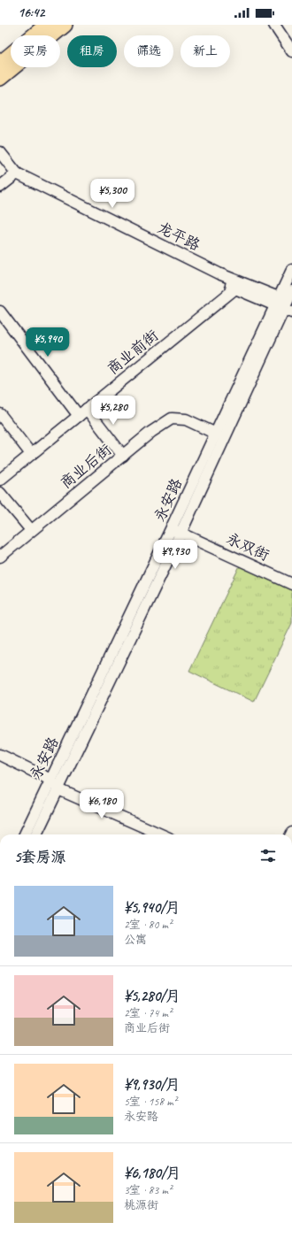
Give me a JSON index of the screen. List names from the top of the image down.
{
  "streets": {
    "street": [
      "龙平路",
      "商业前街",
      "商业后街",
      "永安路",
      "永双街"
    ]
  },
  "crossings": [
    ["龙平路", "商业前街"],
    ["龙平路", "永安路"],
    ["商业后街", "永安路"],
    ["永安路", "永双街"]
  ],
  "page": {
    "status": "16:42",
    "chip": [
      "买房",
      "租房",
      "筛选",
      "新上"
    ],
    "price": [
      "¥5,300",
      "¥5,940",
      "¥5,280",
      "¥9,930",
      "¥6,180"
    ],
    "heading": "5套房源",
    "list": [
      {
        "name": "¥5,940/月",
        "note": "2室 · 80 m² · 公寓"
      },
      {
        "name": "¥5,280/月",
        "note": "2室 · 74 m² · 商业后街"
      },
      {
        "name": "¥9,930/月",
        "note": "5室 · 158 m² · 永安路"
      },
      {
        "name": "¥6,180/月",
        "note": "3室 · 83 m² · 桃源街"
      }
    ]
  }
}
